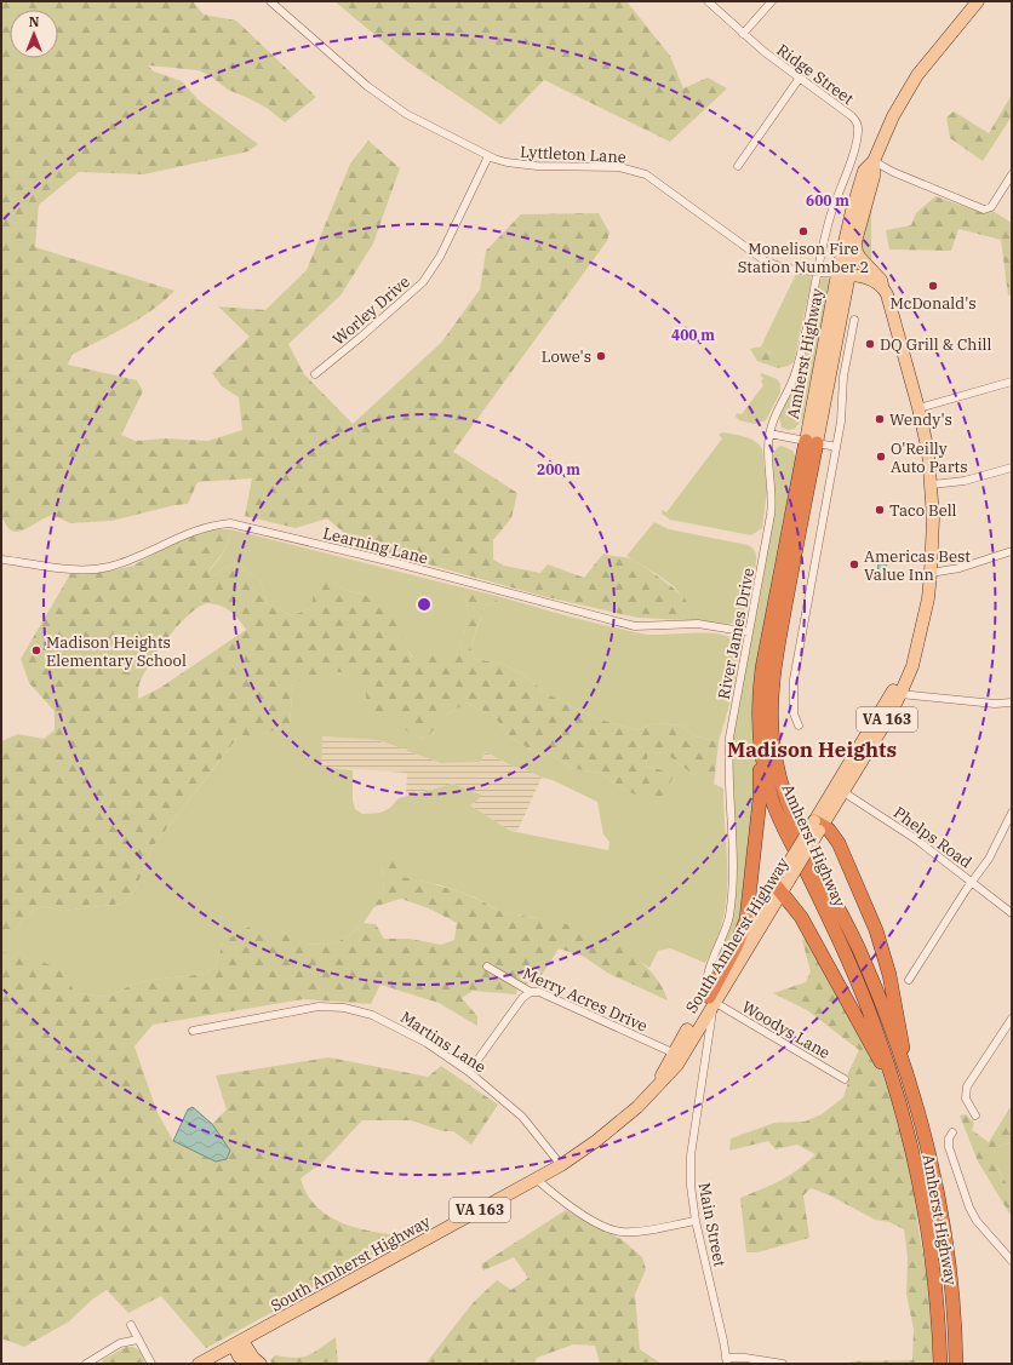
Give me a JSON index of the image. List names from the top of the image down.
{
  "streets": {
    "highway": ["Amherst Highway"],
    "main road": ["VA 163", "South Amherst Highway"],
    "street": [
      "Ridge Street",
      "Lyttleton Lane",
      "Worley Drive",
      "Learning Lane",
      "River James Drive",
      "Phelps Road",
      "Merry Acres Drive",
      "Woodys Lane",
      "Martins Lane",
      "Main Street"
    ]
  },
  "crossings": [
    ["Ridge Street", "Lyttleton Lane"],
    ["Ridge Street", "River James Drive"],
    ["Lyttleton Lane", "Worley Drive"],
    ["Lyttleton Lane", "Amherst Highway"],
    ["Lyttleton Lane", "River James Drive"],
    ["Amherst Highway", "South Amherst Highway"],
    ["Learning Lane", "River James Drive"],
    ["River James Drive", "South Amherst Highway"],
    ["River James Drive", "Woodys Lane"],
    ["River James Drive", "Main Street"],
    ["Phelps Road", "South Amherst Highway"],
    ["South Amherst Highway", "Merry Acres Drive"],
    ["South Amherst Highway", "Woodys Lane"],
    ["South Amherst Highway", "Martins Lane"],
    ["South Amherst Highway", "Main Street"],
    ["Woodys Lane", "Main Street"]
  ],
  "districts": ["Madison Heights"],
  "places": [
    "Monelison Fire Station Number 2",
    "McDonald's",
    "DQ Grill & Chill",
    "Lowe's",
    "Wendy's",
    "O'Reilly Auto Parts",
    "Taco Bell",
    "Americas Best Value Inn",
    "Madison Heights Elementary School"
  ],
  "north": "top",
  "rings": ["600 m", "400 m", "200 m"]
}
